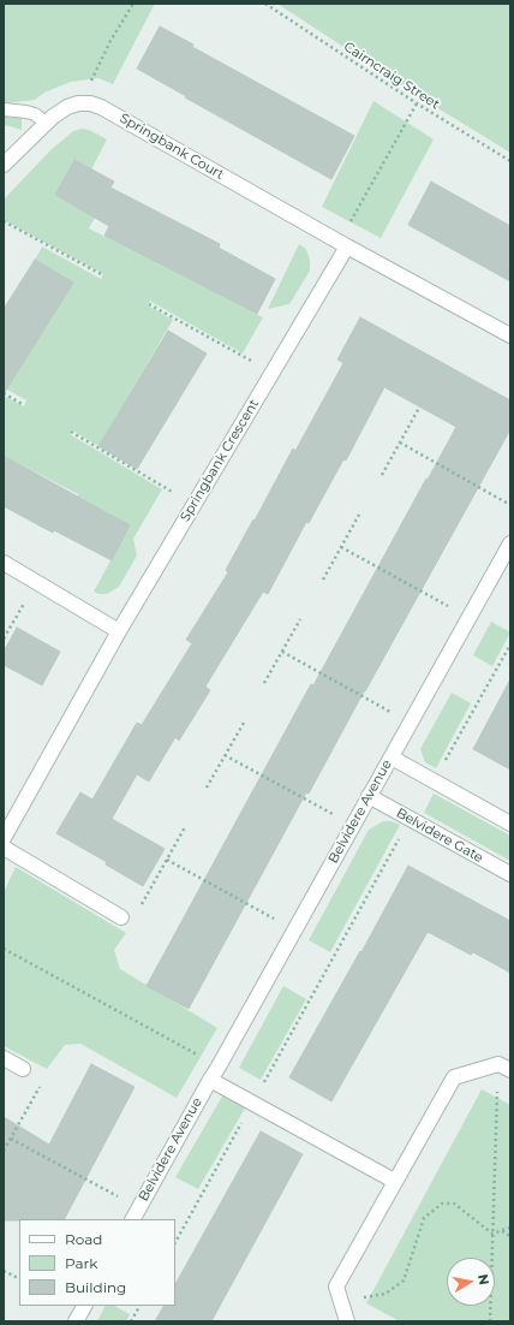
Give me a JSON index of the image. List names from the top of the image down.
{
  "streets": {
    "street": [
      "Springbank Court",
      "Springbank Crescent",
      "Belvidere Avenue",
      "Belvidere Gate"
    ],
    "path": ["Cairncraig Street"]
  },
  "crossings": [
    ["Springbank Court", "Springbank Crescent"],
    ["Belvidere Avenue", "Belvidere Gate"]
  ],
  "legend": ["Road", "Park", "Building"],
  "north": "right"
}
